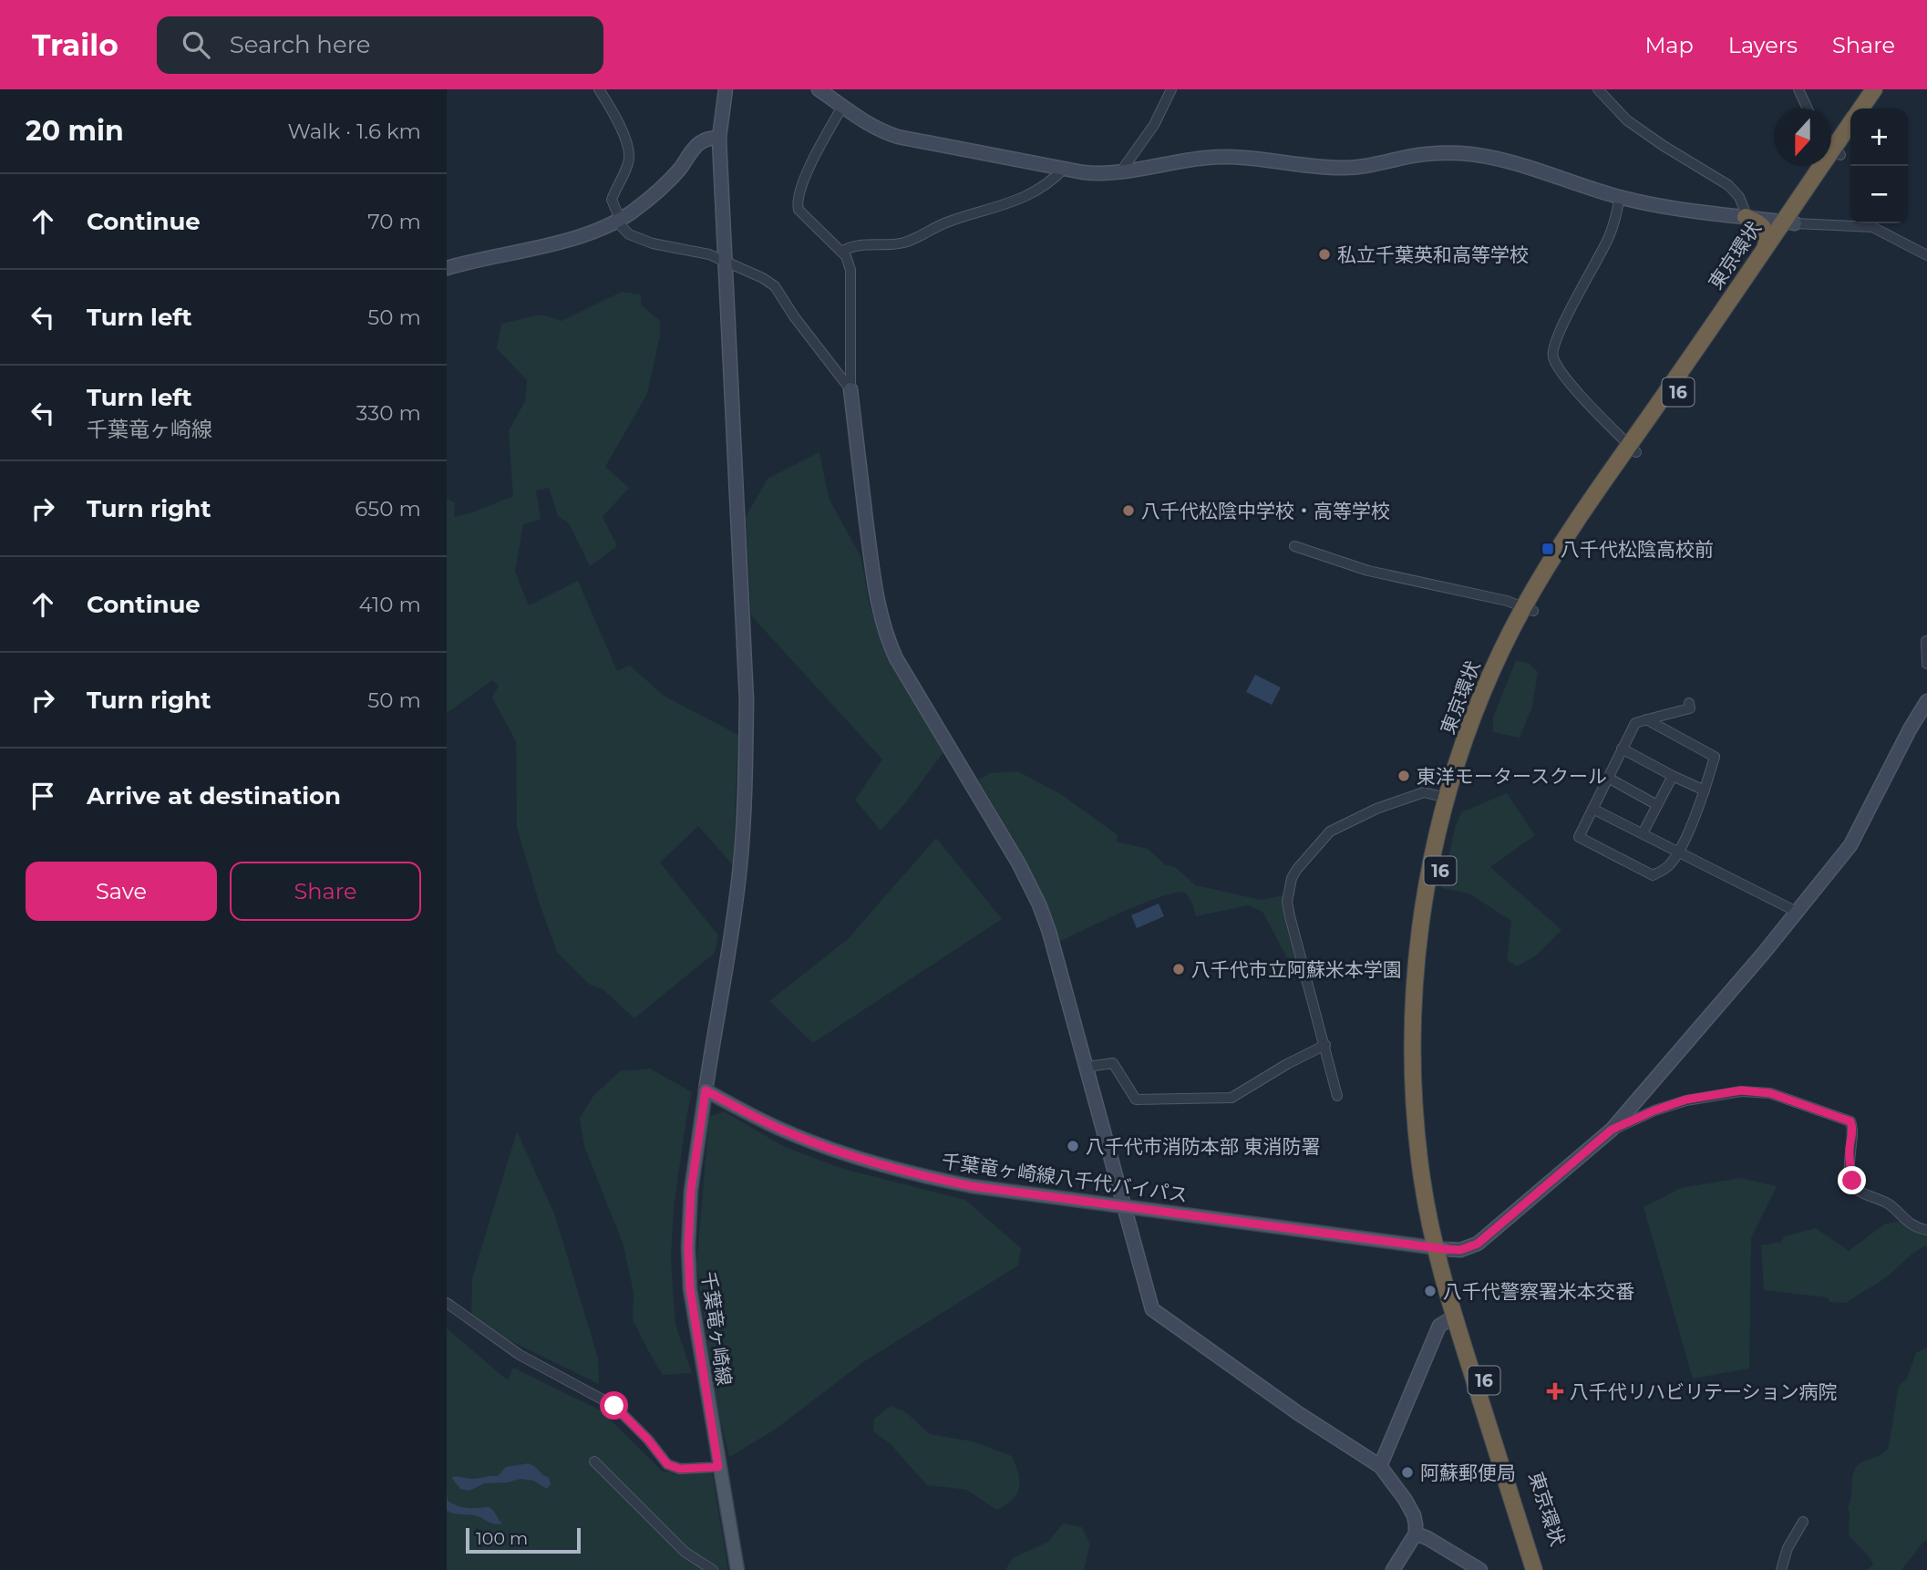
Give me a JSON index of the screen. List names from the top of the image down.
{
  "streets": {
    "highway": ["東京環状", "16"],
    "main road": ["千葉竜ヶ崎線八千代バイパス", "千葉竜ヶ崎線"]
  },
  "crossings": [
    ["東京環状", "千葉竜ヶ崎線八千代バイパス"],
    ["千葉竜ヶ崎線八千代バイパス", "千葉竜ヶ崎線"]
  ],
  "places": {
    "other": [
      "私立千葉英和高等学校",
      "八千代松陰中学校・高等学校",
      "東洋モータースクール",
      "八千代市立阿蘇米本学園",
      "八千代市消防本部 東消防署",
      "八千代警察署米本交番",
      "阿蘇郵便局"
    ],
    "transit": ["八千代松陰高校前"],
    "health": ["八千代リハビリテーション病院"]
  },
  "scale_bar": "100 m",
  "north": "bottom",
  "page": {
    "header": "Trailo",
    "search": "Search here",
    "nav": ["Map", "Layers", "Share"],
    "heading": ["20 min", "Walk · 1.6 km"],
    "map_buttons": ["+", "−"],
    "list": [
      ["Continue", "70 m"],
      ["Turn left", "50 m"],
      ["Turn left", "千葉竜ヶ崎線", "330 m"],
      ["Turn right", "650 m"],
      ["Continue", "410 m"],
      ["Turn right", "50 m"],
      "Arrive at destination"
    ],
    "buttons": ["Save", "Share"],
    "scale": "100 m"
  }
}
